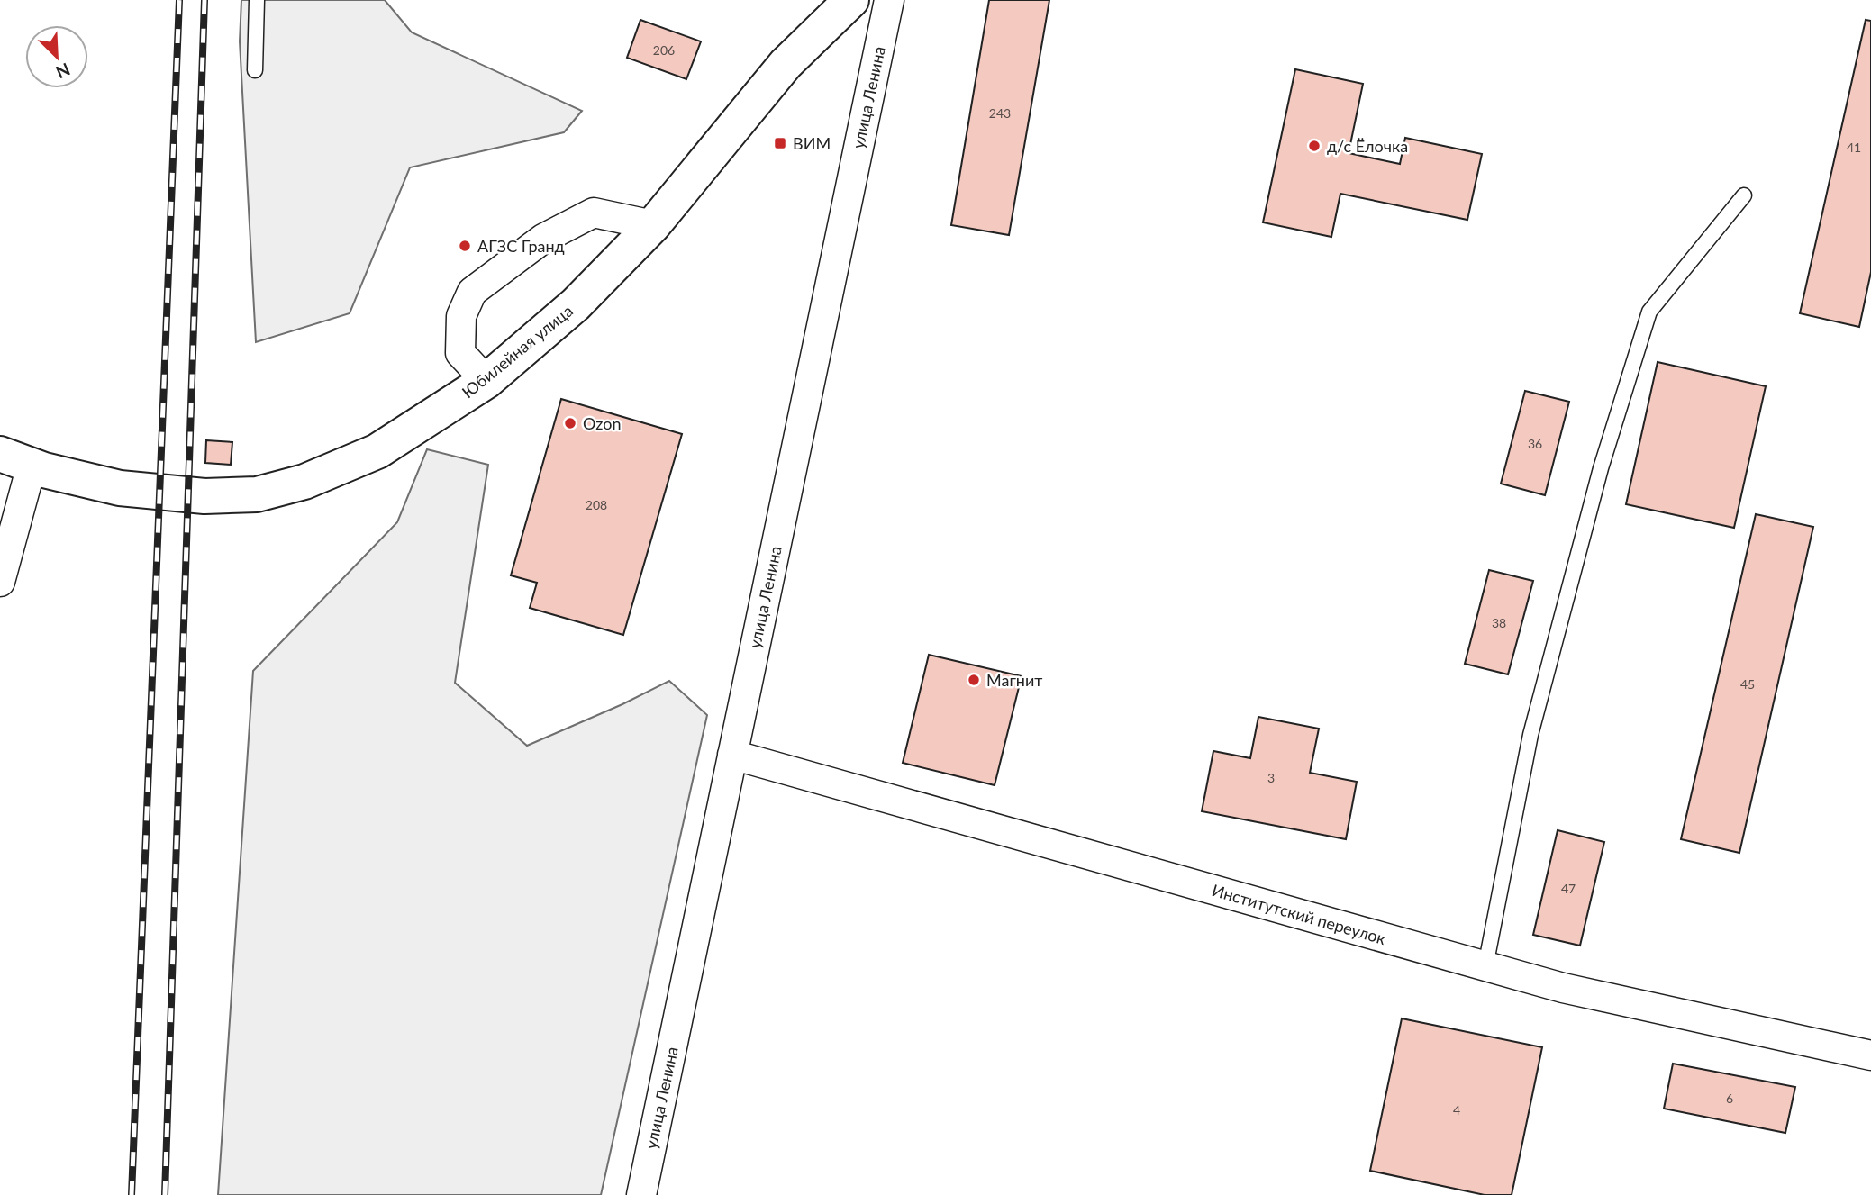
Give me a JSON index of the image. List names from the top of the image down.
{
  "streets": {
    "main road": ["Юбилейная улица"],
    "street": ["улица Ленина", "Институтский переулок"]
  },
  "crossings": [
    ["улица Ленина", "Институтский переулок"]
  ],
  "places": {
    "transit": ["ВИМ"],
    "other": [
      "д/с Ёлочка",
      "АГЗС Гранд",
      "Ozon",
      "Магнит"
    ]
  },
  "house_numbers": [
    "206",
    "243",
    "41",
    "36",
    "208",
    "38",
    "45",
    "3",
    "47",
    "6",
    "4"
  ],
  "north": "bottom right"
}
